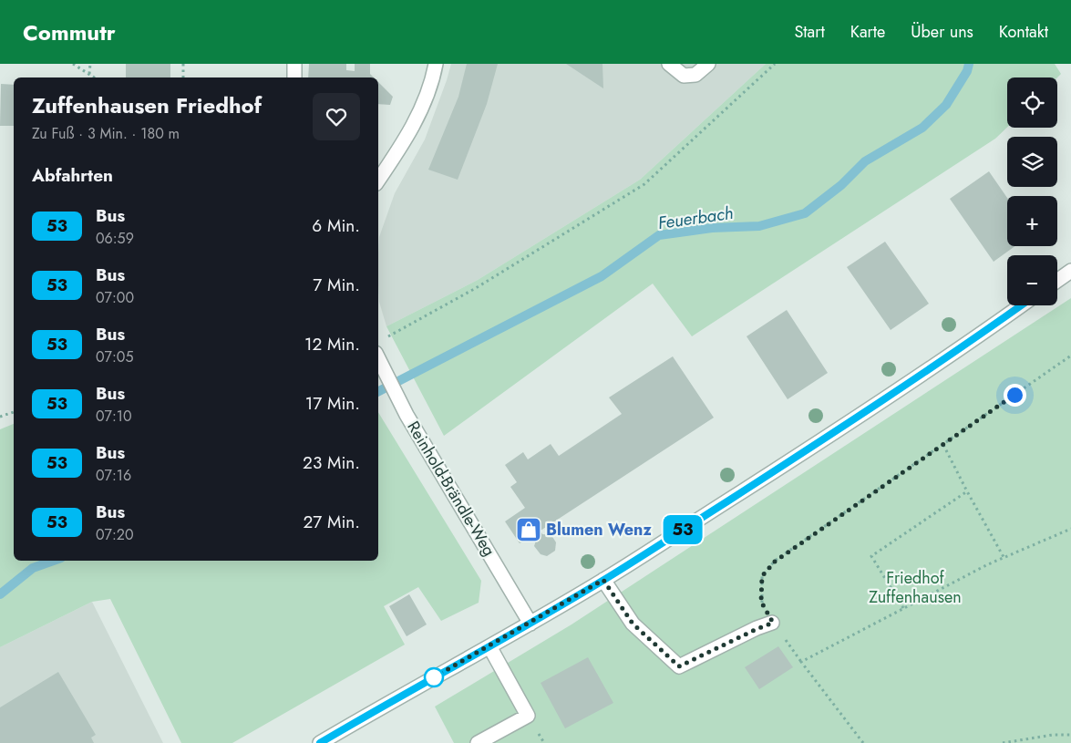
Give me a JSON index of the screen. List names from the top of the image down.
{
  "streets": {
    "street": ["Reinhold-Brändle-Weg"]
  },
  "water": ["Feuerbach"],
  "parks": ["Friedhof Zuffenhausen"],
  "places": {
    "shop": ["Blumen Wenz"]
  },
  "lines": ["bus line 53"],
  "page": {
    "header": "Commutr",
    "nav": [
      "Start",
      "Karte",
      "Über uns",
      "Kontakt"
    ],
    "on_map": "53",
    "map_buttons": ["+", "−"],
    "heading": [
      ["Zuffenhausen Friedhof", "Zu Fuß · 3 Min. · 180 m"],
      "Abfahrten"
    ],
    "list": [
      {
        "mark": "53",
        "name": "Bus",
        "note": "06:59",
        "value": "6 Min."
      },
      {
        "mark": "53",
        "name": "Bus",
        "note": "07:00",
        "value": "7 Min."
      },
      {
        "mark": "53",
        "name": "Bus",
        "note": "07:05",
        "value": "12 Min."
      },
      {
        "mark": "53",
        "name": "Bus",
        "note": "07:10",
        "value": "17 Min."
      },
      {
        "mark": "53",
        "name": "Bus",
        "note": "07:16",
        "value": "23 Min."
      },
      {
        "mark": "53",
        "name": "Bus",
        "note": "07:20",
        "value": "27 Min."
      }
    ]
  }
}
